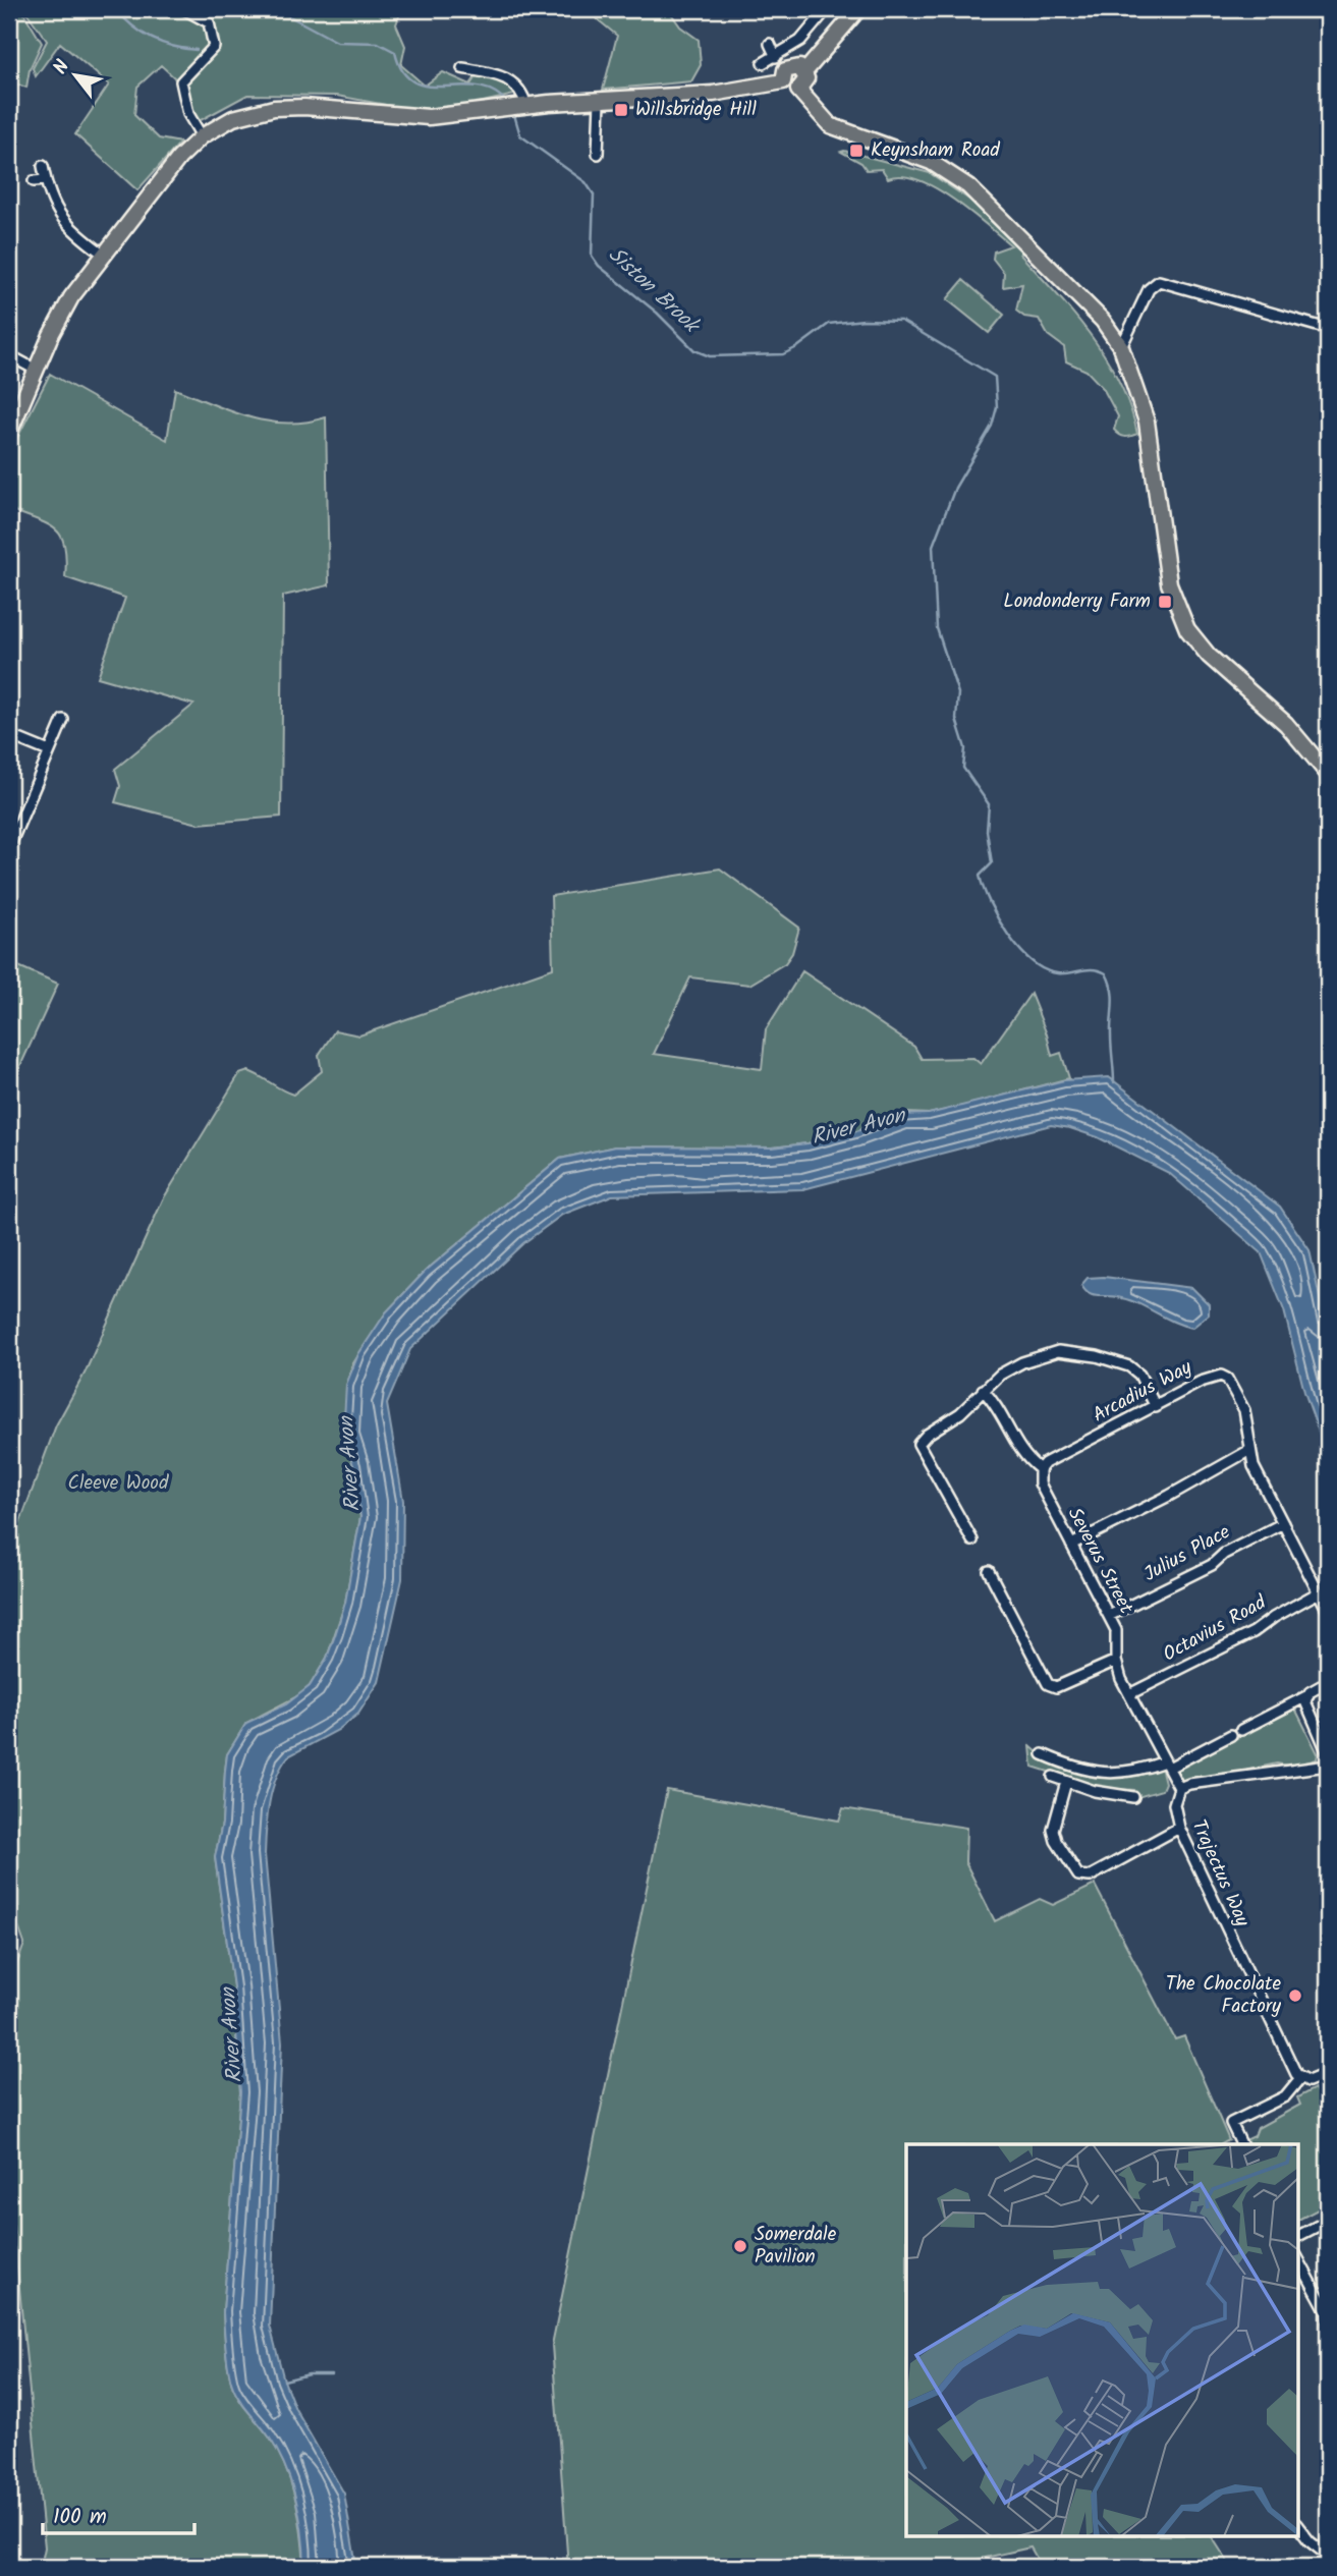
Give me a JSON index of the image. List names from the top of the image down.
{
  "streets": {
    "street": [
      "Arcadius Way",
      "Julius Place",
      "Severus Street",
      "Octavius Road",
      "Trajectus Way"
    ]
  },
  "crossings": [
    ["Arcadius Way", "Julius Place"],
    ["Arcadius Way", "Severus Street"],
    ["Arcadius Way", "Octavius Road"],
    ["Julius Place", "Severus Street"],
    ["Severus Street", "Octavius Road"],
    ["Severus Street", "Trajectus Way"]
  ],
  "water": ["Siston Brook", "River Avon"],
  "parks": ["Cleeve Wood"],
  "places": {
    "transit": ["Willsbridge Hill", "Keynsham Road", "Londonderry Farm"],
    "other": ["The Chocolate Factory", "Somerdale Pavilion"]
  },
  "scale_bar": "100 m",
  "north": "top left"
}
